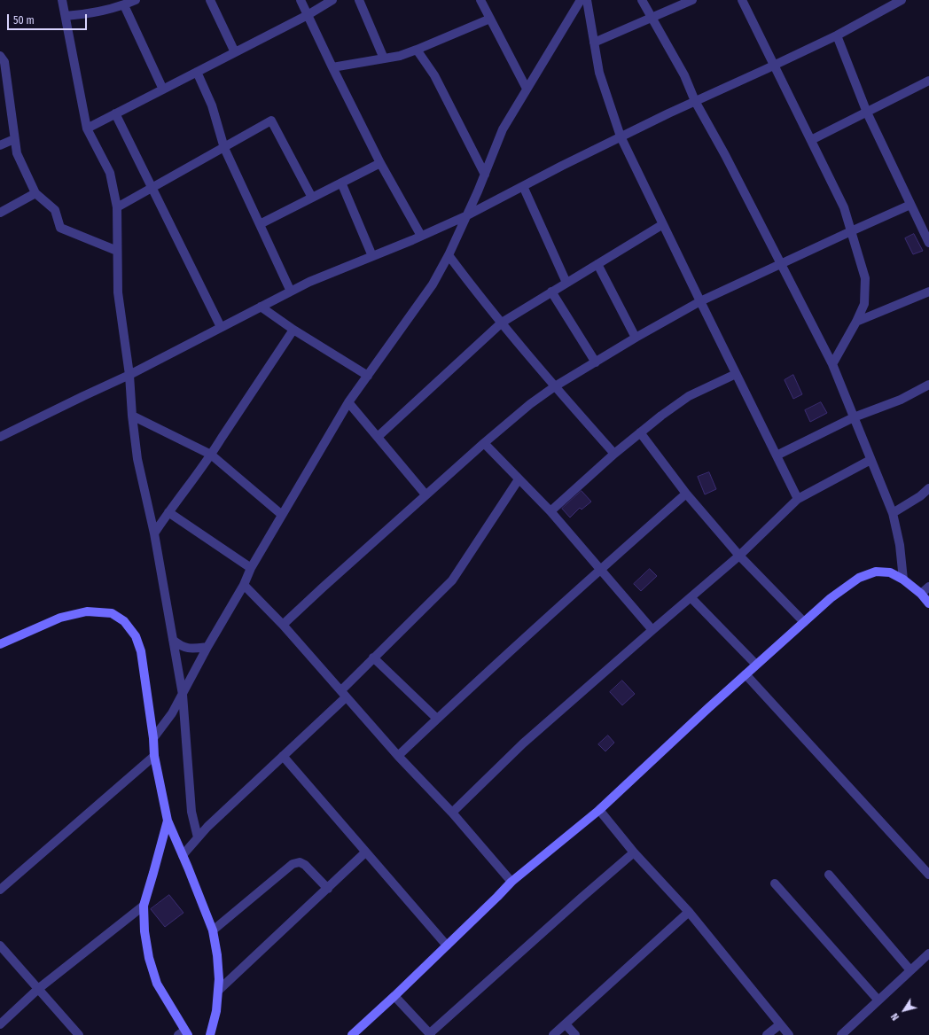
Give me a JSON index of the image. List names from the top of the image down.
{
  "scale_bar": "50 m",
  "north": "bottom left"
}
